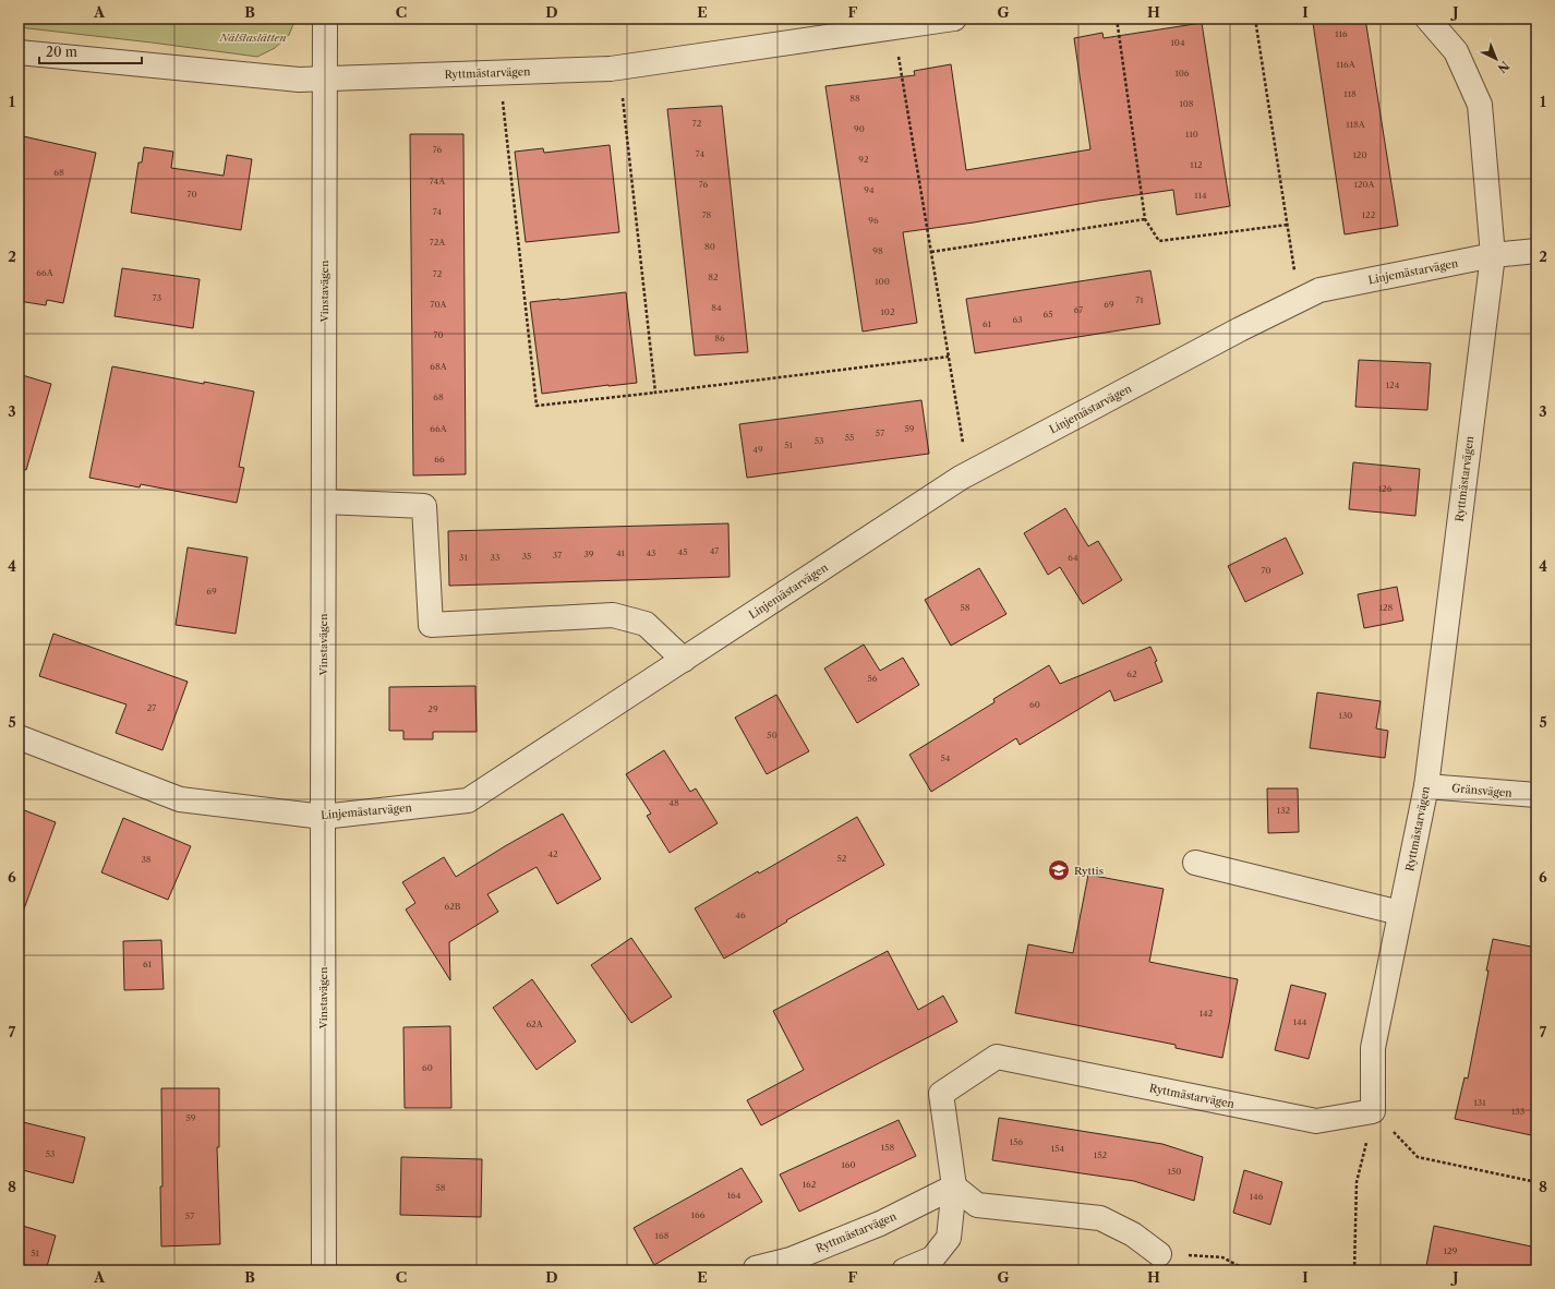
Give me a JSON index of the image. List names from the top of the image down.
{
  "streets": {
    "street": [
      "Ryttmästarvägen",
      "Linjemästarvägen",
      "Vinstavägen",
      "Gränsvägen"
    ]
  },
  "crossings": [
    ["Ryttmästarvägen", "Linjemästarvägen"],
    ["Ryttmästarvägen", "Vinstavägen"],
    ["Ryttmästarvägen", "Gränsvägen"],
    ["Linjemästarvägen", "Vinstavägen"]
  ],
  "parks": ["Nälstaslätten"],
  "places": {
    "school or university": ["Ryttis"]
  },
  "house_numbers": [
    "116",
    "104",
    "116A",
    "106",
    "118",
    "88",
    "108",
    "72",
    "118A",
    "90",
    "110",
    "76",
    "74",
    "120",
    "92",
    "112",
    "68",
    "74A",
    "76",
    "120A",
    "94",
    "70",
    "114",
    "74",
    "78",
    "122",
    "96",
    "72A",
    "80",
    "98",
    "66A",
    "72",
    "82",
    "100",
    "73",
    "71",
    "70A",
    "69",
    "84",
    "67",
    "102",
    "65",
    "63",
    "61",
    "70",
    "86",
    "68A",
    "124",
    "68",
    "66A",
    "59",
    "57",
    "55",
    "53",
    "51",
    "49",
    "66",
    "126",
    "47",
    "45",
    "41",
    "43",
    "39",
    "37",
    "35",
    "31",
    "33",
    "64",
    "70",
    "69",
    "58",
    "128",
    "62",
    "56",
    "60",
    "27",
    "29",
    "130",
    "50",
    "54",
    "48",
    "132",
    "42",
    "52",
    "38",
    "62B",
    "46",
    "61",
    "142",
    "144",
    "62A",
    "60",
    "131",
    "133",
    "59",
    "156",
    "158",
    "154",
    "53",
    "152",
    "160",
    "150",
    "162",
    "58",
    "164",
    "146",
    "166",
    "57",
    "168",
    "129",
    "51"
  ],
  "scale_bar": "20 m",
  "north": "bottom right",
  "grid": {
    "columns": [
      "A",
      "B",
      "C",
      "D",
      "E",
      "F",
      "G",
      "H",
      "I",
      "J"
    ],
    "rows": [
      "1",
      "2",
      "3",
      "4",
      "5",
      "6",
      "7",
      "8"
    ]
  }
}
